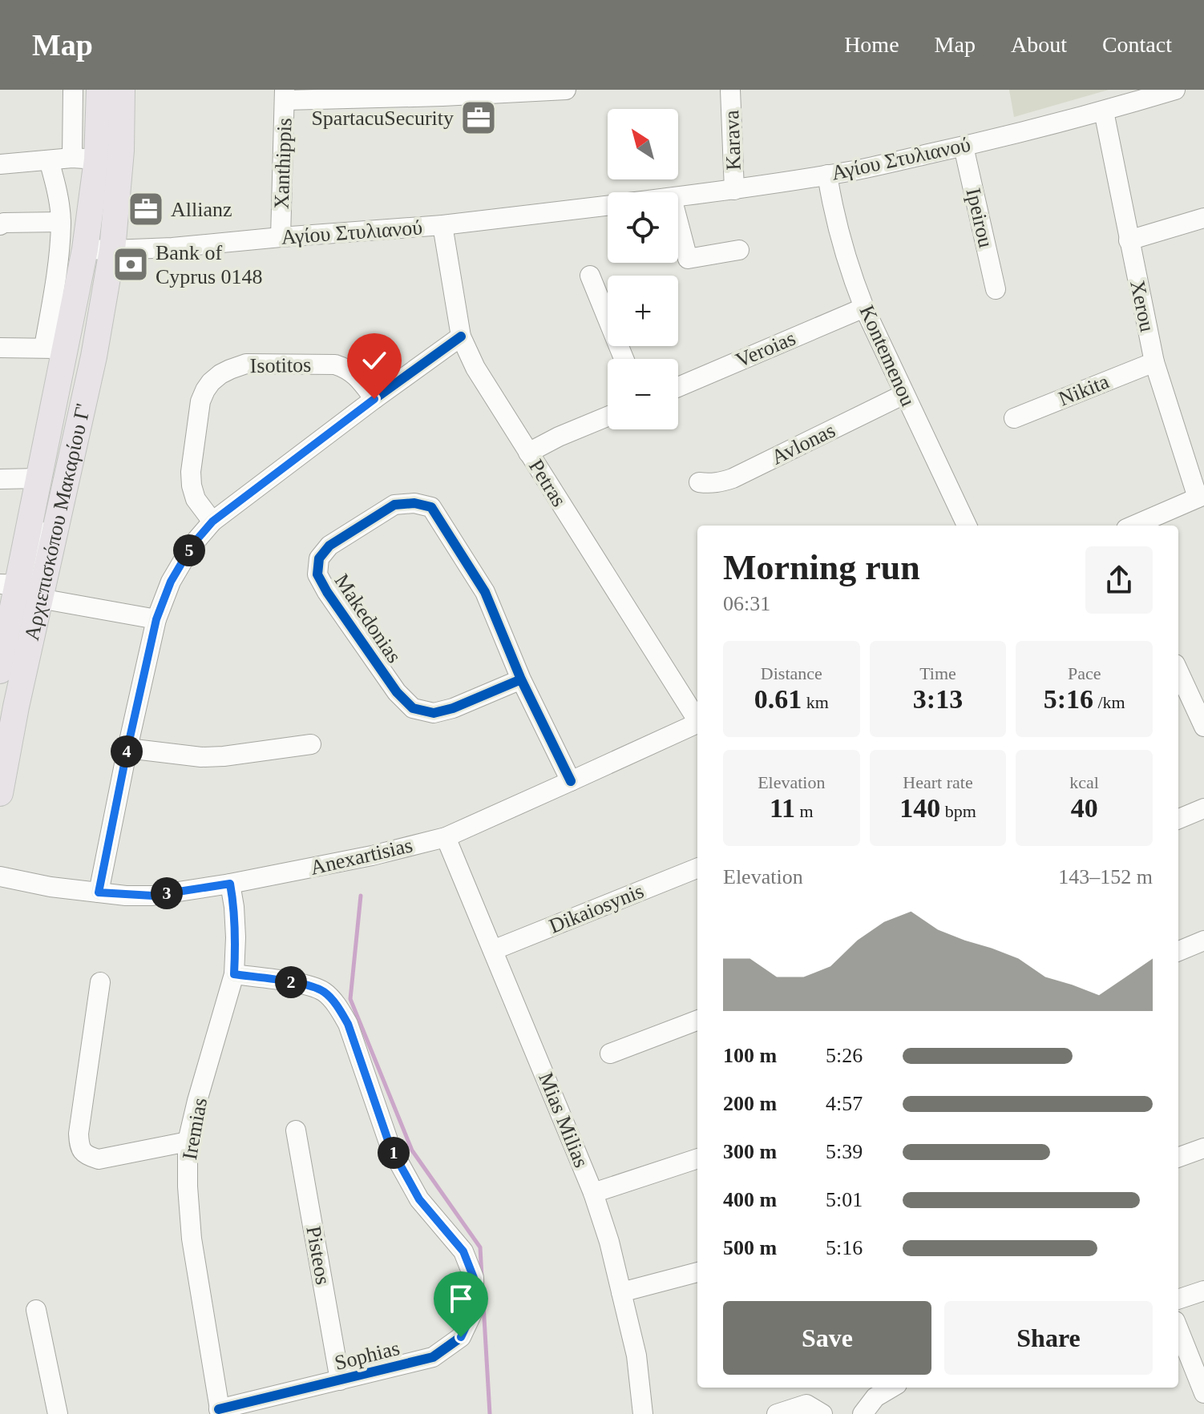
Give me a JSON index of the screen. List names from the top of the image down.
{
  "streets": {
    "main road": ["Αρχιεπισκόπου Μακαρίου Γ'"],
    "street": [
      "Karava",
      "Αγίου Στυλιανού",
      "Xanthippis",
      "Ipeirou",
      "Xerou",
      "Veroias",
      "Kontemenou",
      "Isotitos",
      "Nikita",
      "Avlonas",
      "Petras",
      "Makedonias",
      "Anexartisias",
      "Dikaiosynis",
      "Mias Milias",
      "Iremias",
      "Pisteos",
      "Sophias"
    ]
  },
  "crossings": [
    ["Karava", "Αγίου Στυλιανού"],
    ["Αγίου Στυλιανού", "Xanthippis"],
    ["Αγίου Στυλιανού", "Ipeirou"],
    ["Αγίου Στυλιανού", "Xerou"],
    ["Αγίου Στυλιανού", "Kontemenou"],
    ["Αγίου Στυλιανού", "Petras"],
    ["Αγίου Στυλιανού", "Αρχιεπισκόπου Μακαρίου Γ'"],
    ["Xerou", "Nikita"],
    ["Veroias", "Kontemenou"],
    ["Kontemenou", "Avlonas"],
    ["Makedonias", "Anexartisias"],
    ["Anexartisias", "Mias Milias"],
    ["Anexartisias", "Iremias"],
    ["Dikaiosynis", "Mias Milias"],
    ["Iremias", "Sophias"],
    ["Pisteos", "Sophias"]
  ],
  "places": {
    "office": ["SpartacuSecurity", "Allianz"],
    "bank": ["Bank of Cyprus 0148"]
  },
  "north": "top left",
  "page": {
    "header": "Map",
    "nav": [
      "Home",
      "Map",
      "About",
      "Contact"
    ],
    "map_buttons": ["+", "−"],
    "heading": ["Morning run", "06:31"],
    "pins": [
      "5",
      "4",
      "3",
      "2",
      "1"
    ],
    "stats": [
      ["Distance", "0.61 km"],
      ["Time", "3:13"],
      ["Pace", "5:16 /km"],
      ["Elevation", "11 m"],
      ["Heart rate", "140 bpm"],
      ["kcal", "40"]
    ],
    "chart": ["Elevation", "143–152 m"],
    "list": [
      {
        "name": "100 m",
        "note": "5:26"
      },
      {
        "name": "200 m",
        "note": "4:57"
      },
      {
        "name": "300 m",
        "note": "5:39"
      },
      {
        "name": "400 m",
        "note": "5:01"
      },
      {
        "name": "500 m",
        "note": "5:16"
      }
    ],
    "buttons": ["Save", "Share"]
  }
}
